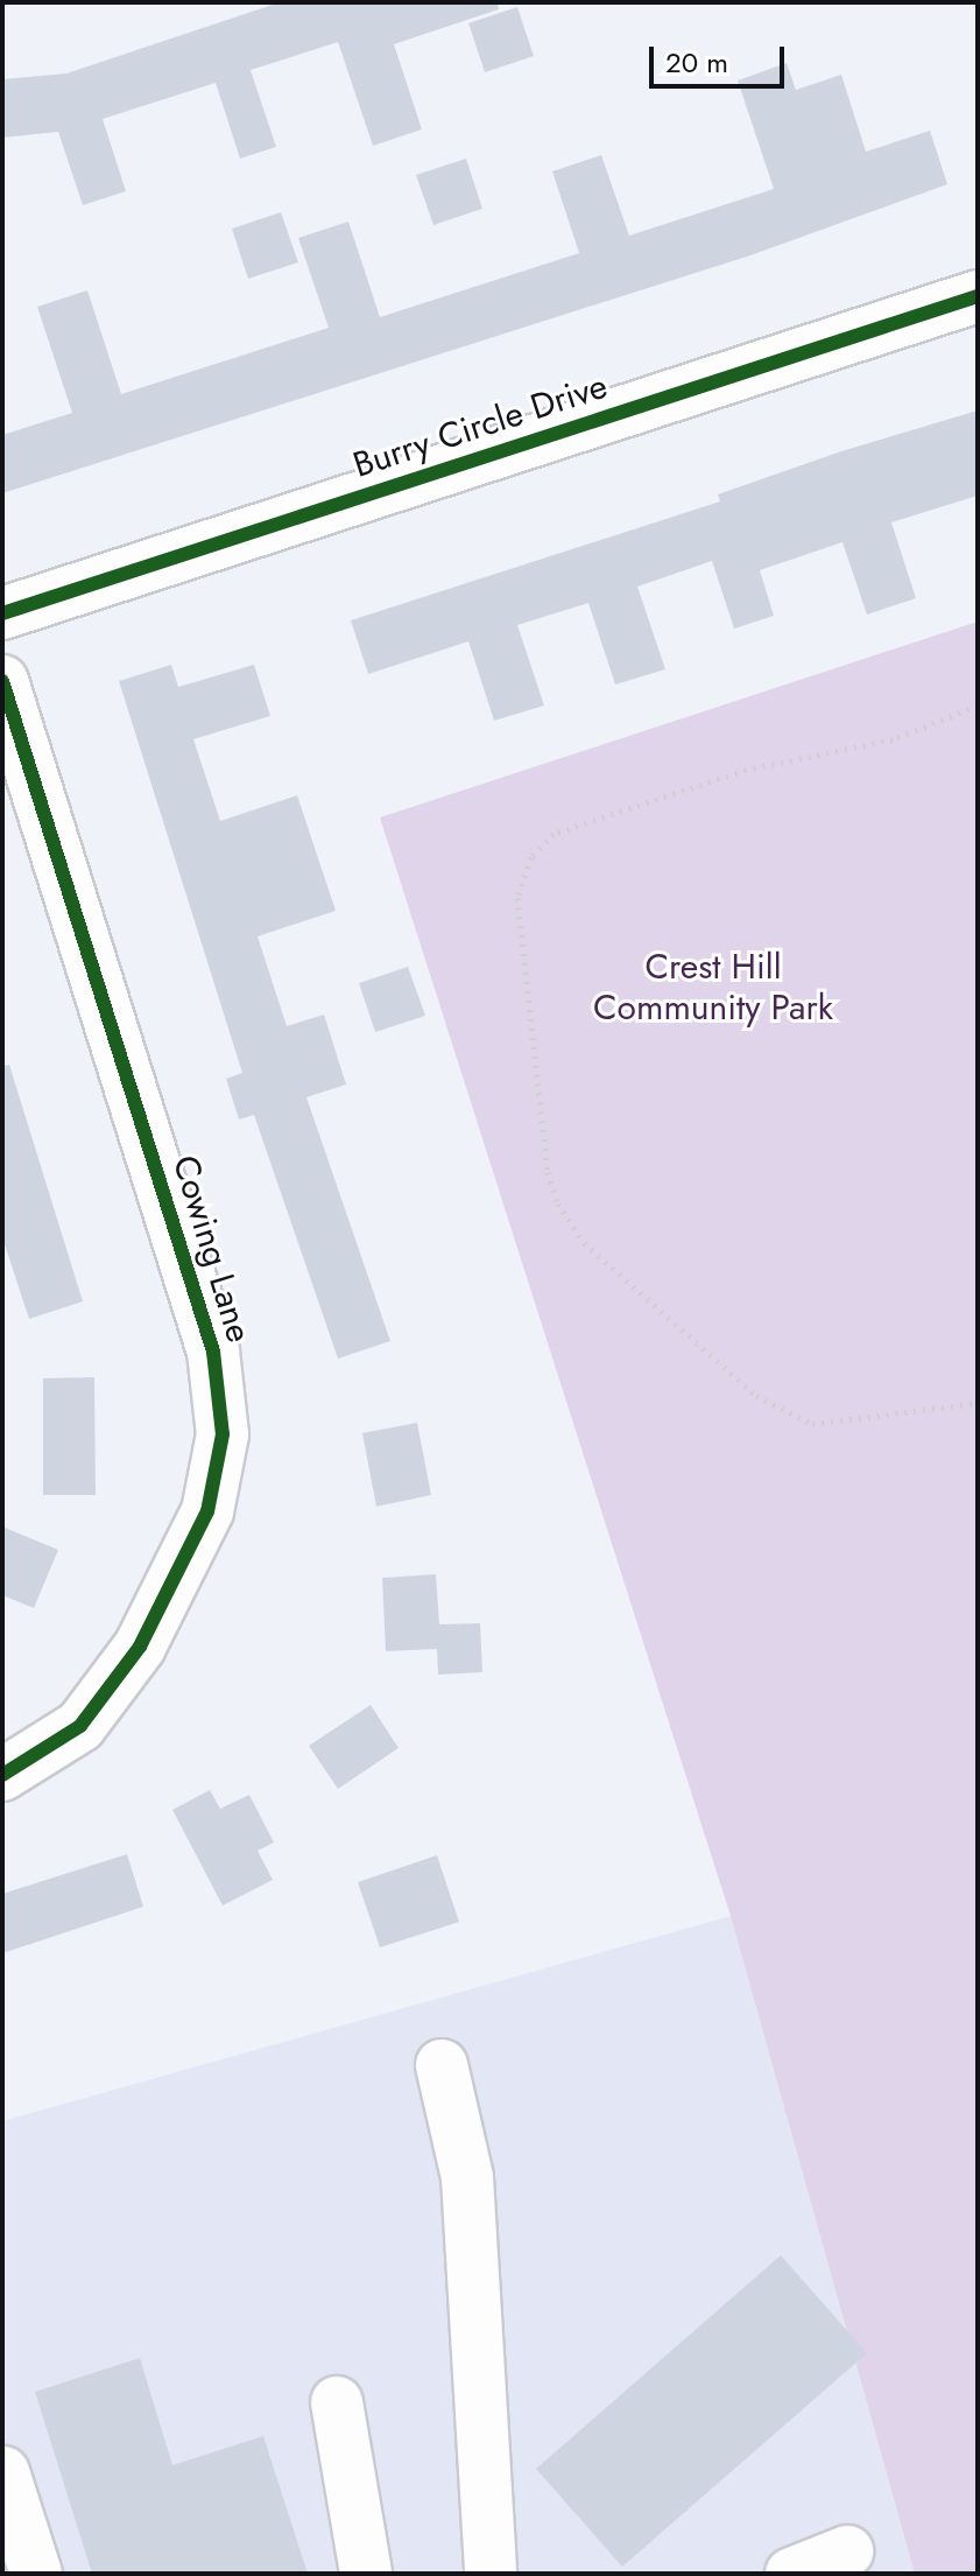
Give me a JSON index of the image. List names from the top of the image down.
{
  "streets": {
    "street": ["Burry Circle Drive", "Cowing Lane"]
  },
  "parks": ["Crest Hill Community Park"],
  "scale_bar": "20 m"
}
